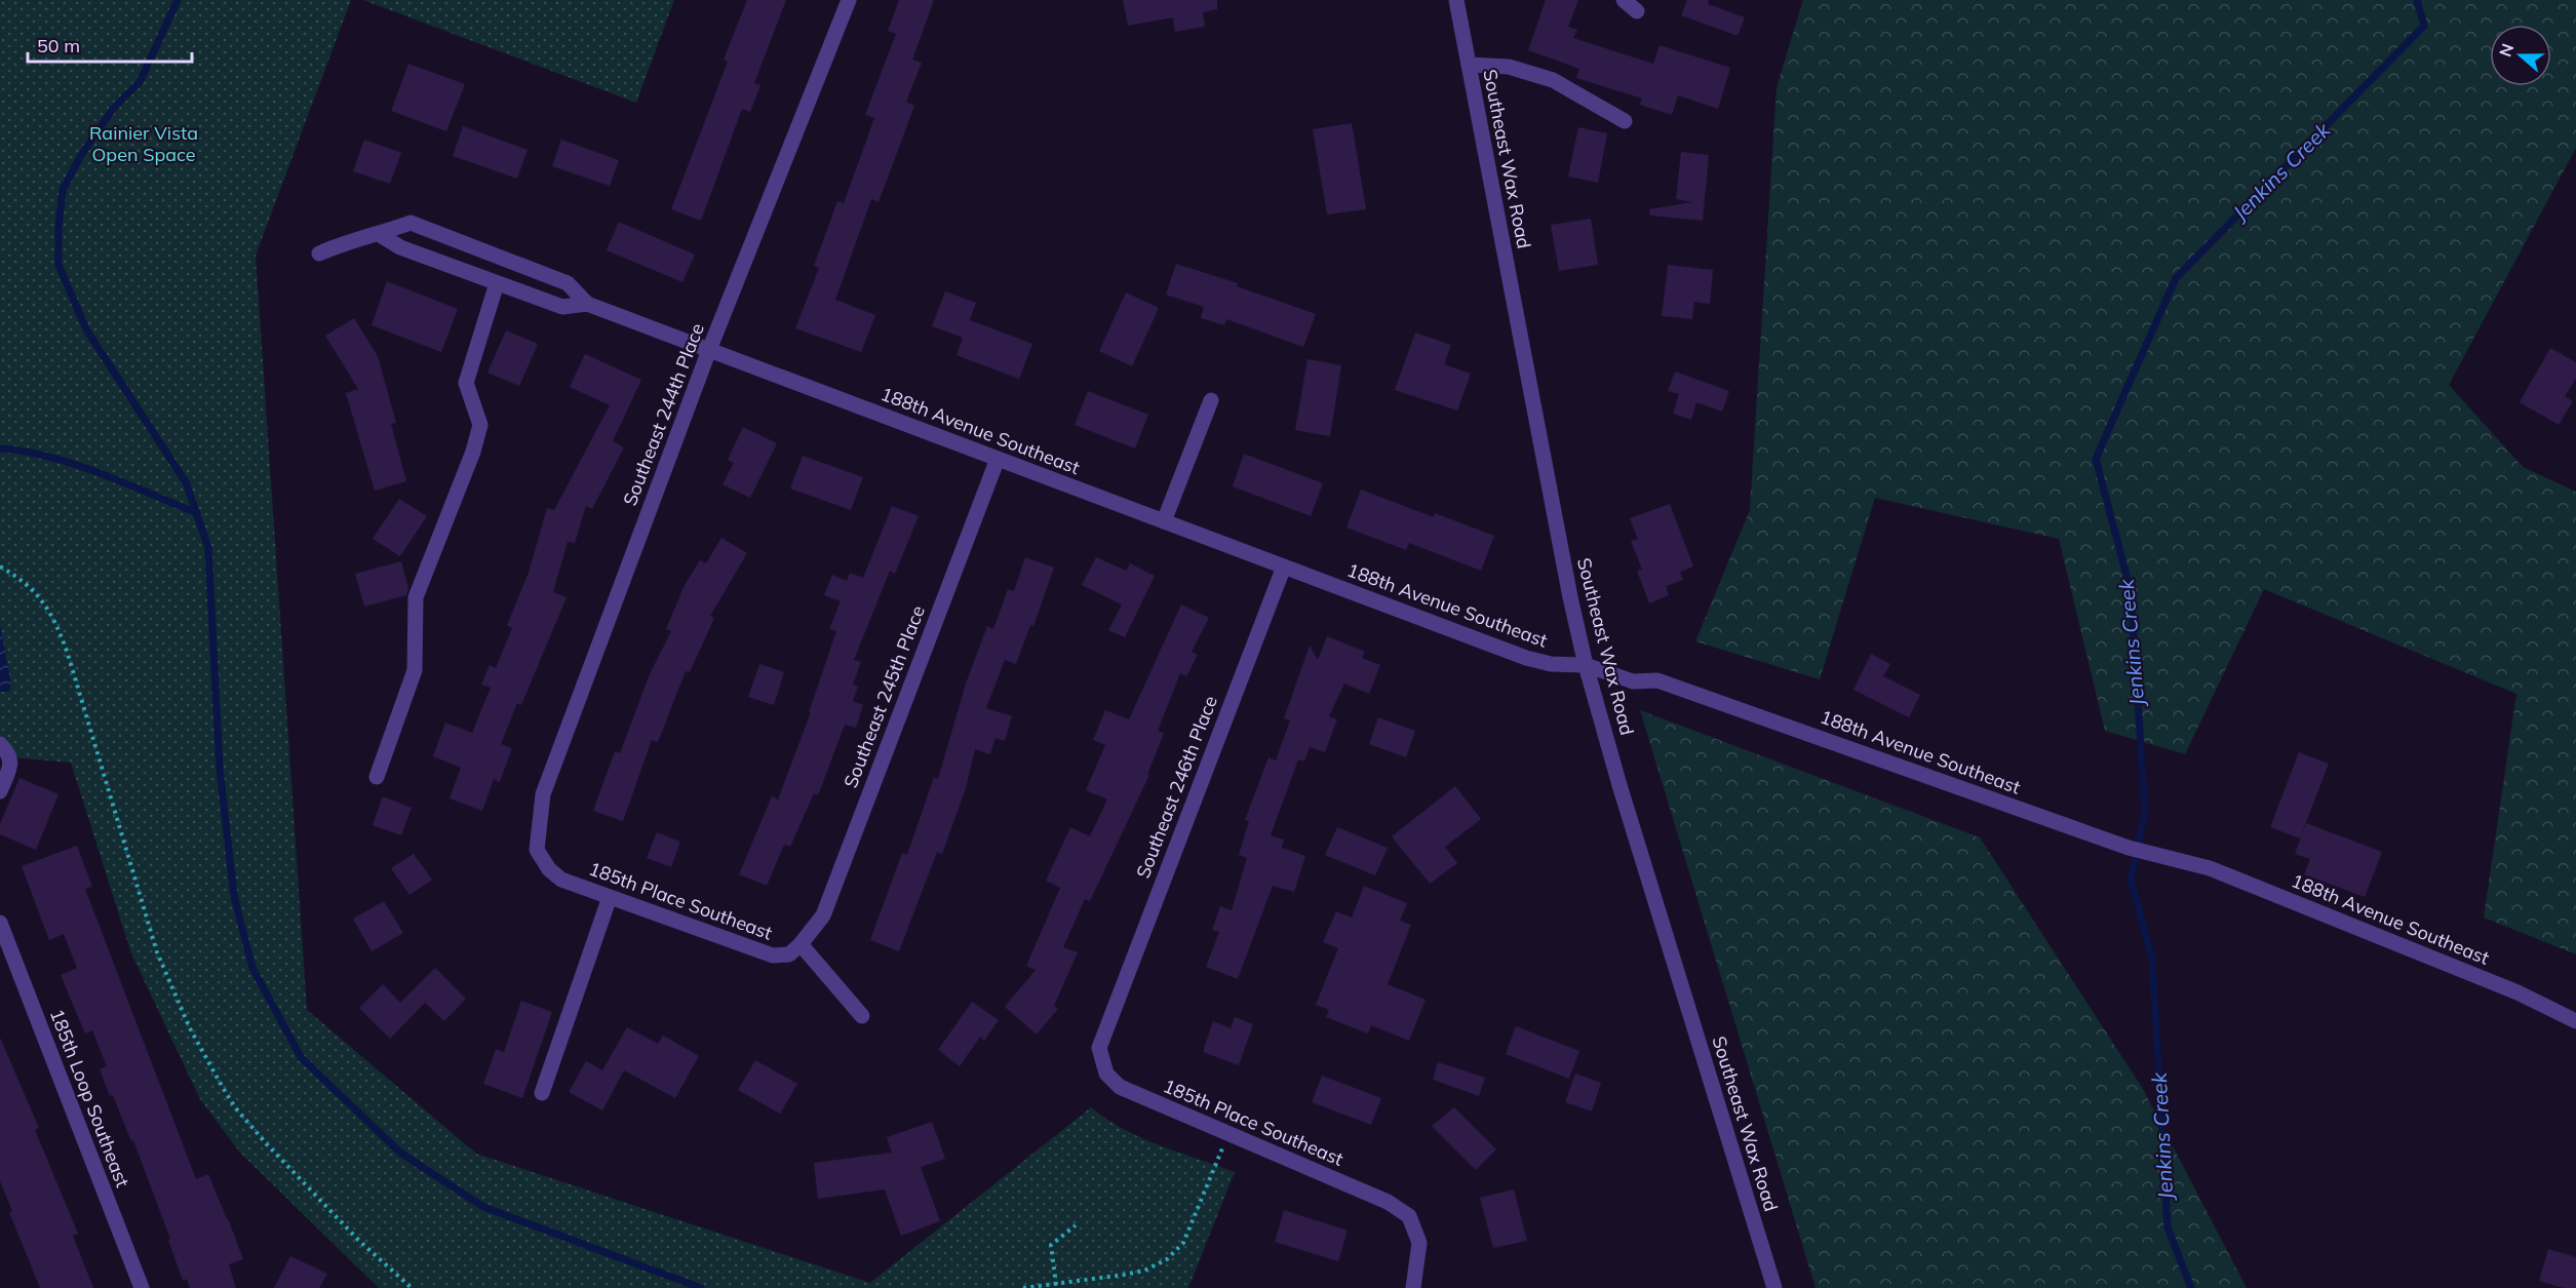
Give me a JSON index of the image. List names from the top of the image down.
{
  "streets": {
    "street": [
      "Southeast Wax Road",
      "Southeast 244th Place",
      "188th Avenue Southeast",
      "Southeast 245th Place",
      "Southeast 246th Place",
      "185th Place Southeast",
      "185th Loop Southeast"
    ]
  },
  "crossings": [
    ["Southeast Wax Road", "188th Avenue Southeast"],
    ["Southeast 244th Place", "188th Avenue Southeast"],
    ["Southeast 244th Place", "185th Place Southeast"],
    ["188th Avenue Southeast", "Southeast 245th Place"],
    ["188th Avenue Southeast", "Southeast 246th Place"],
    ["Southeast 245th Place", "185th Place Southeast"],
    ["Southeast 246th Place", "185th Place Southeast"]
  ],
  "water": ["Jenkins Creek"],
  "parks": ["Rainier Vista Open Space"],
  "scale_bar": "50 m",
  "north": "left"
}
